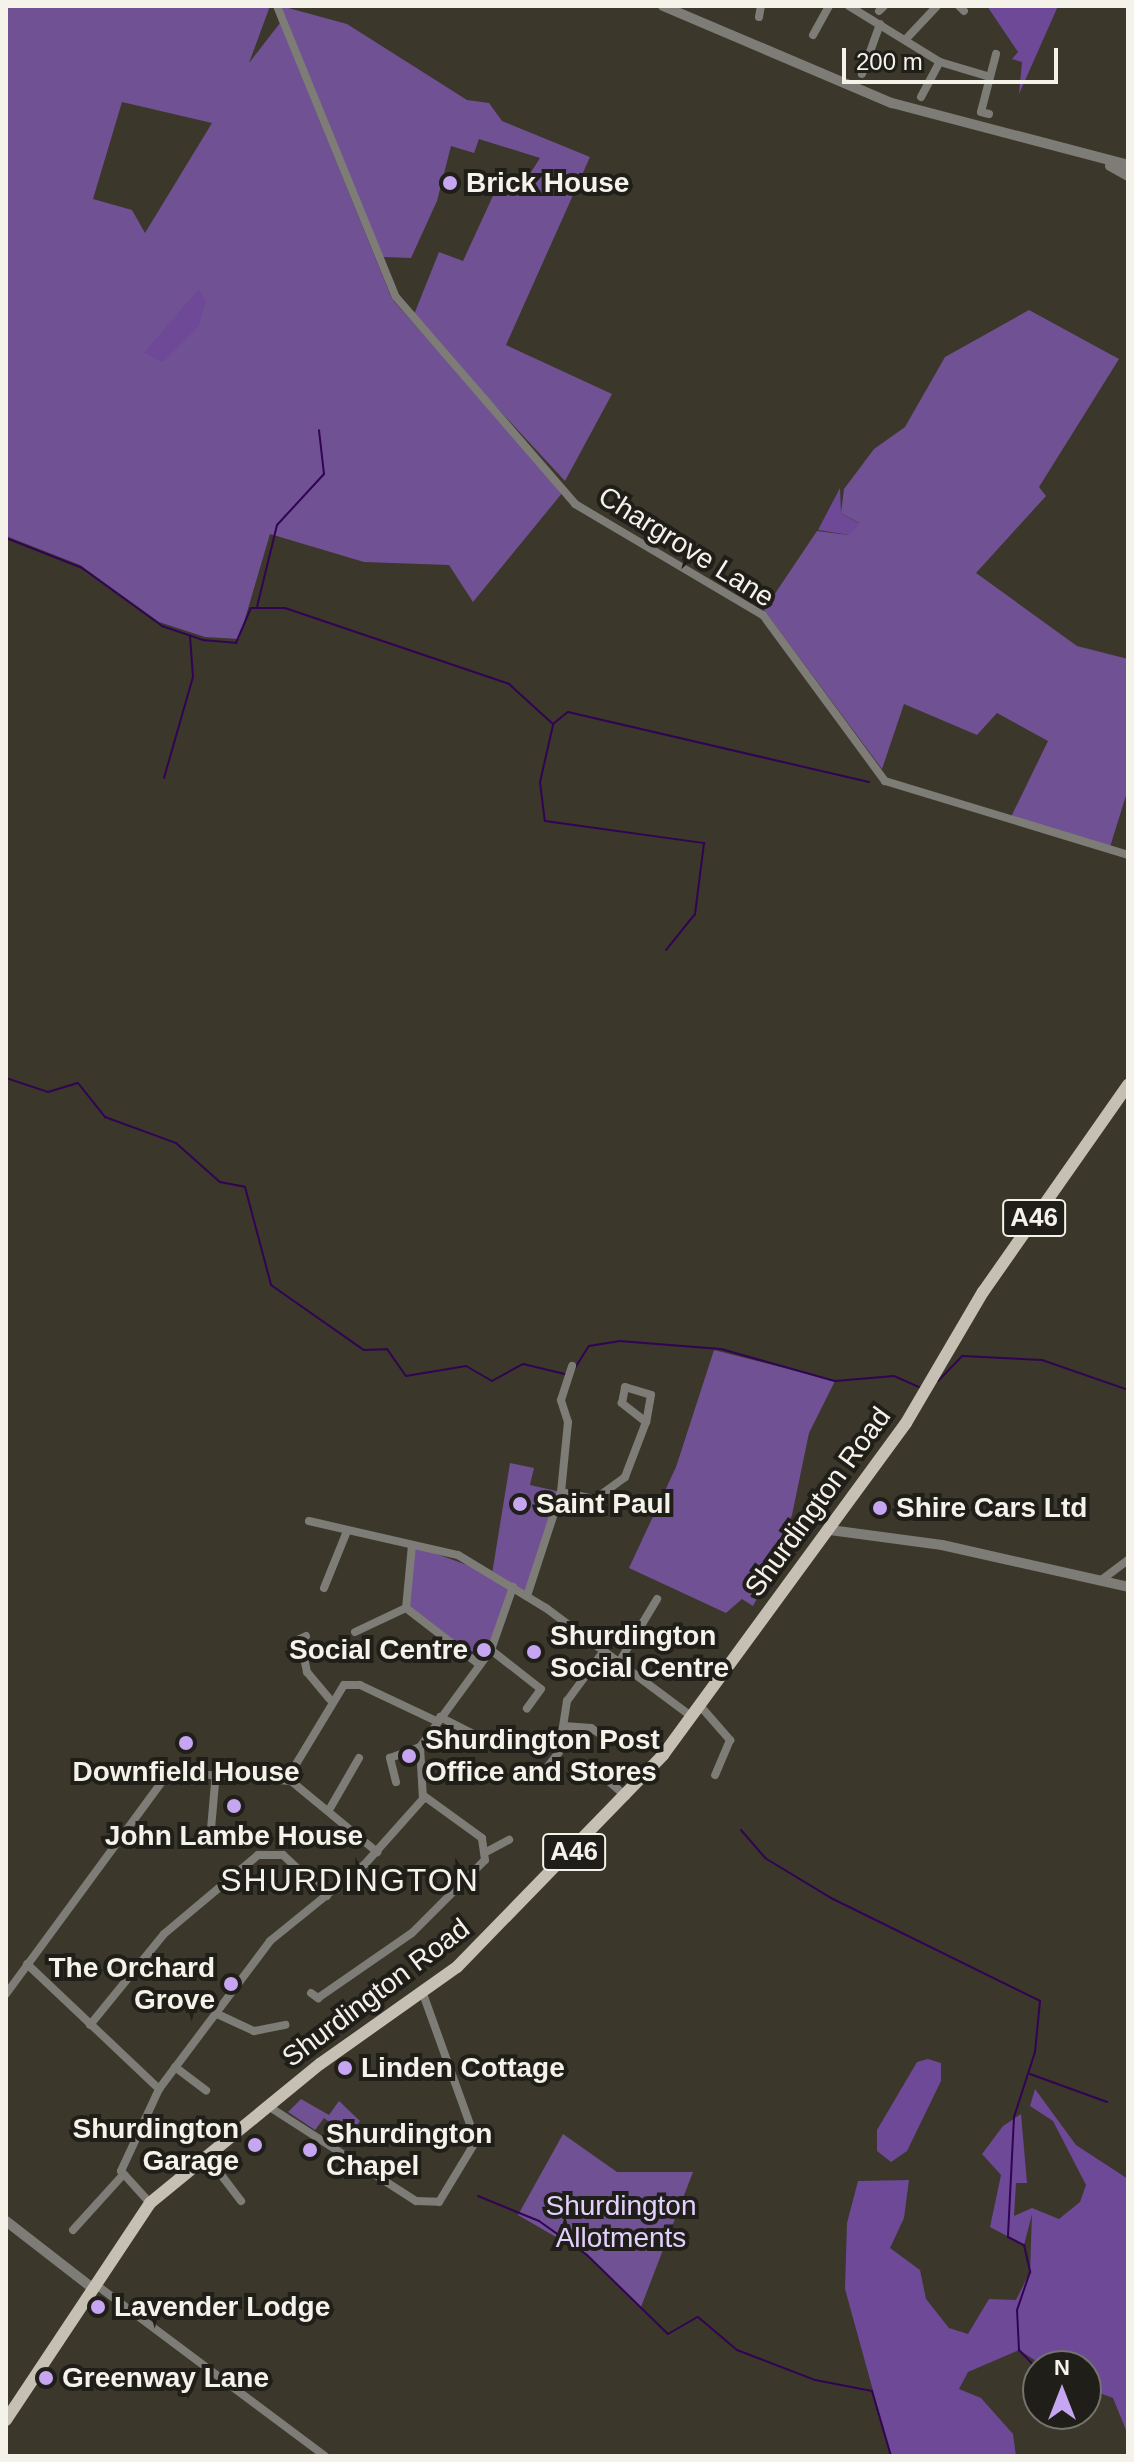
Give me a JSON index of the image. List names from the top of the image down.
{
  "streets": {
    "main road": ["A46", "Shurdington Road"],
    "street": ["Chargrove Lane"]
  },
  "districts": ["SHURDINGTON"],
  "parks": ["Shurdington Allotments"],
  "places": [
    "Brick House",
    "Saint Paul",
    "Shire Cars Ltd",
    "Social Centre",
    "Shurdington Social Centre",
    "Downfield House",
    "Shurdington Post Office and Stores",
    "John Lambe House",
    "The Orchard Grove",
    "Linden Cottage",
    "Shurdington Garage",
    "Shurdington Chapel",
    "Lavender Lodge",
    "Greenway Lane"
  ],
  "scale_bar": "200 m",
  "north": "top"
}
